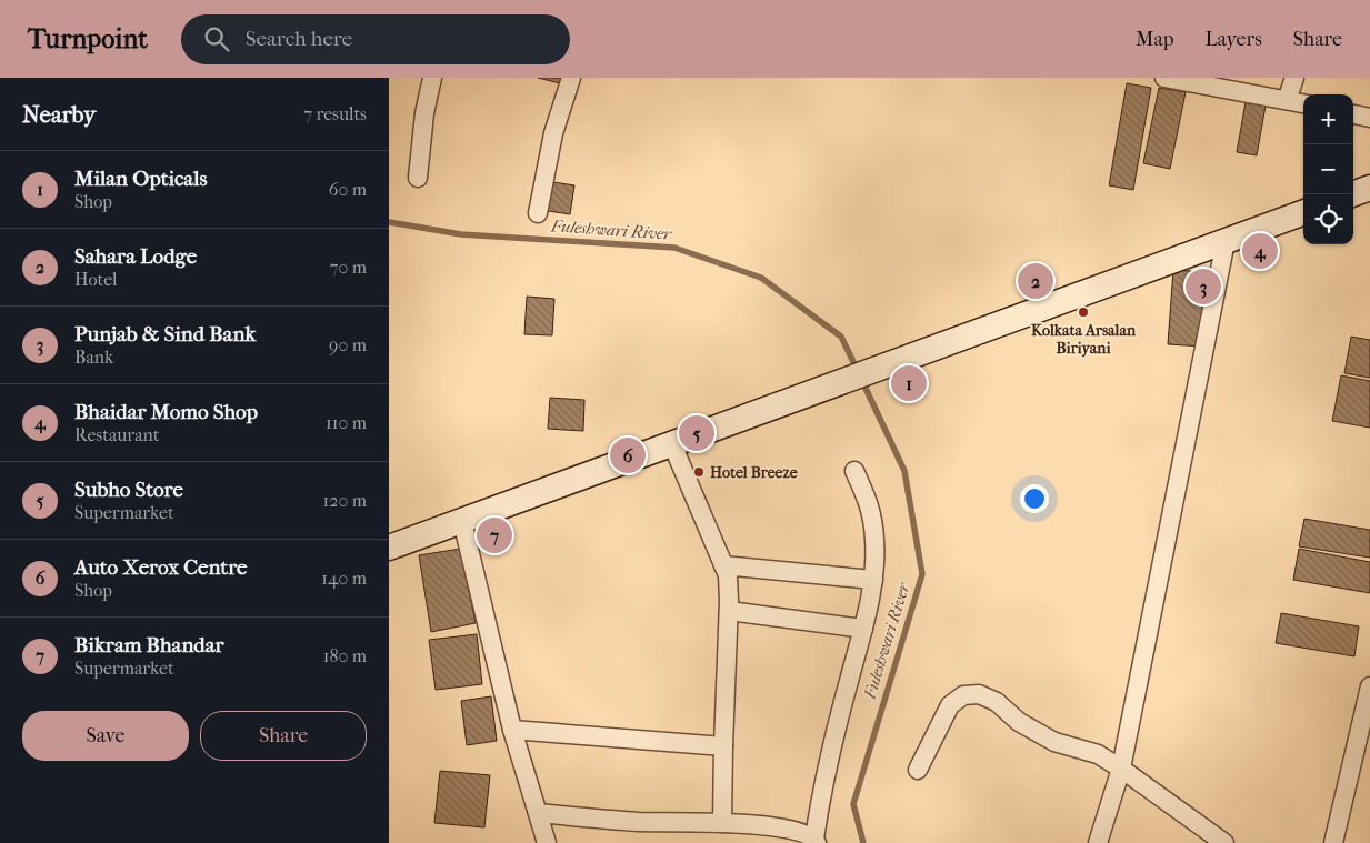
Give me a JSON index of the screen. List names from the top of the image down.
{
  "water": ["Fuleshwari River"],
  "places": ["Kolkata Arsalan Biriyani", "Hotel Breeze"],
  "page": {
    "header": "Turnpoint",
    "search": "Search here",
    "nav": ["Map", "Layers", "Share"],
    "heading": ["Nearby", "7 results"],
    "map_buttons": ["+", "−"],
    "list": [
      {
        "mark": "1",
        "name": "Milan Opticals",
        "note": "Shop",
        "value": "60 m"
      },
      {
        "mark": "2",
        "name": "Sahara Lodge",
        "note": "Hotel",
        "value": "70 m"
      },
      {
        "mark": "3",
        "name": "Punjab & Sind Bank",
        "note": "Bank",
        "value": "90 m"
      },
      {
        "mark": "4",
        "name": "Bhaidar Momo Shop",
        "note": "Restaurant",
        "value": "110 m"
      },
      {
        "mark": "5",
        "name": "Subho Store",
        "note": "Supermarket",
        "value": "120 m"
      },
      {
        "mark": "6",
        "name": "Auto Xerox Centre",
        "note": "Shop",
        "value": "140 m"
      },
      {
        "mark": "7",
        "name": "Bikram Bhandar",
        "note": "Supermarket",
        "value": "180 m"
      }
    ],
    "pins": [
      "4",
      "2",
      "3",
      "1",
      "5",
      "6",
      "7"
    ],
    "buttons": ["Save", "Share"]
  }
}
